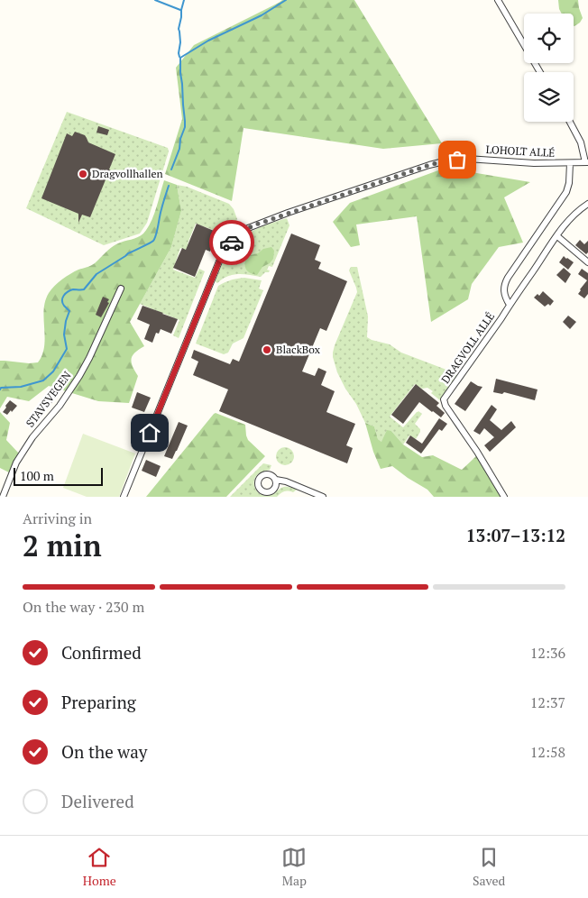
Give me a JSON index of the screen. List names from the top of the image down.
{
  "streets": {
    "street": ["LOHOLT ALLÉ", "DRAGVOLL ALLÉ", "STAVSVEGEN"]
  },
  "places": ["Dragvollhallen", "BlackBox"],
  "scale_bar": "100 m",
  "page": {
    "scale": "100 m",
    "heading": ["2 min", "Arriving in", "13:07–13:12"],
    "bar": "On the way · 230 m",
    "list": [
      ["Confirmed", "12:36"],
      ["Preparing", "12:37"],
      ["On the way", "12:58"],
      "Delivered"
    ],
    "tabs": ["Home", "Map", "Saved"]
  }
}
